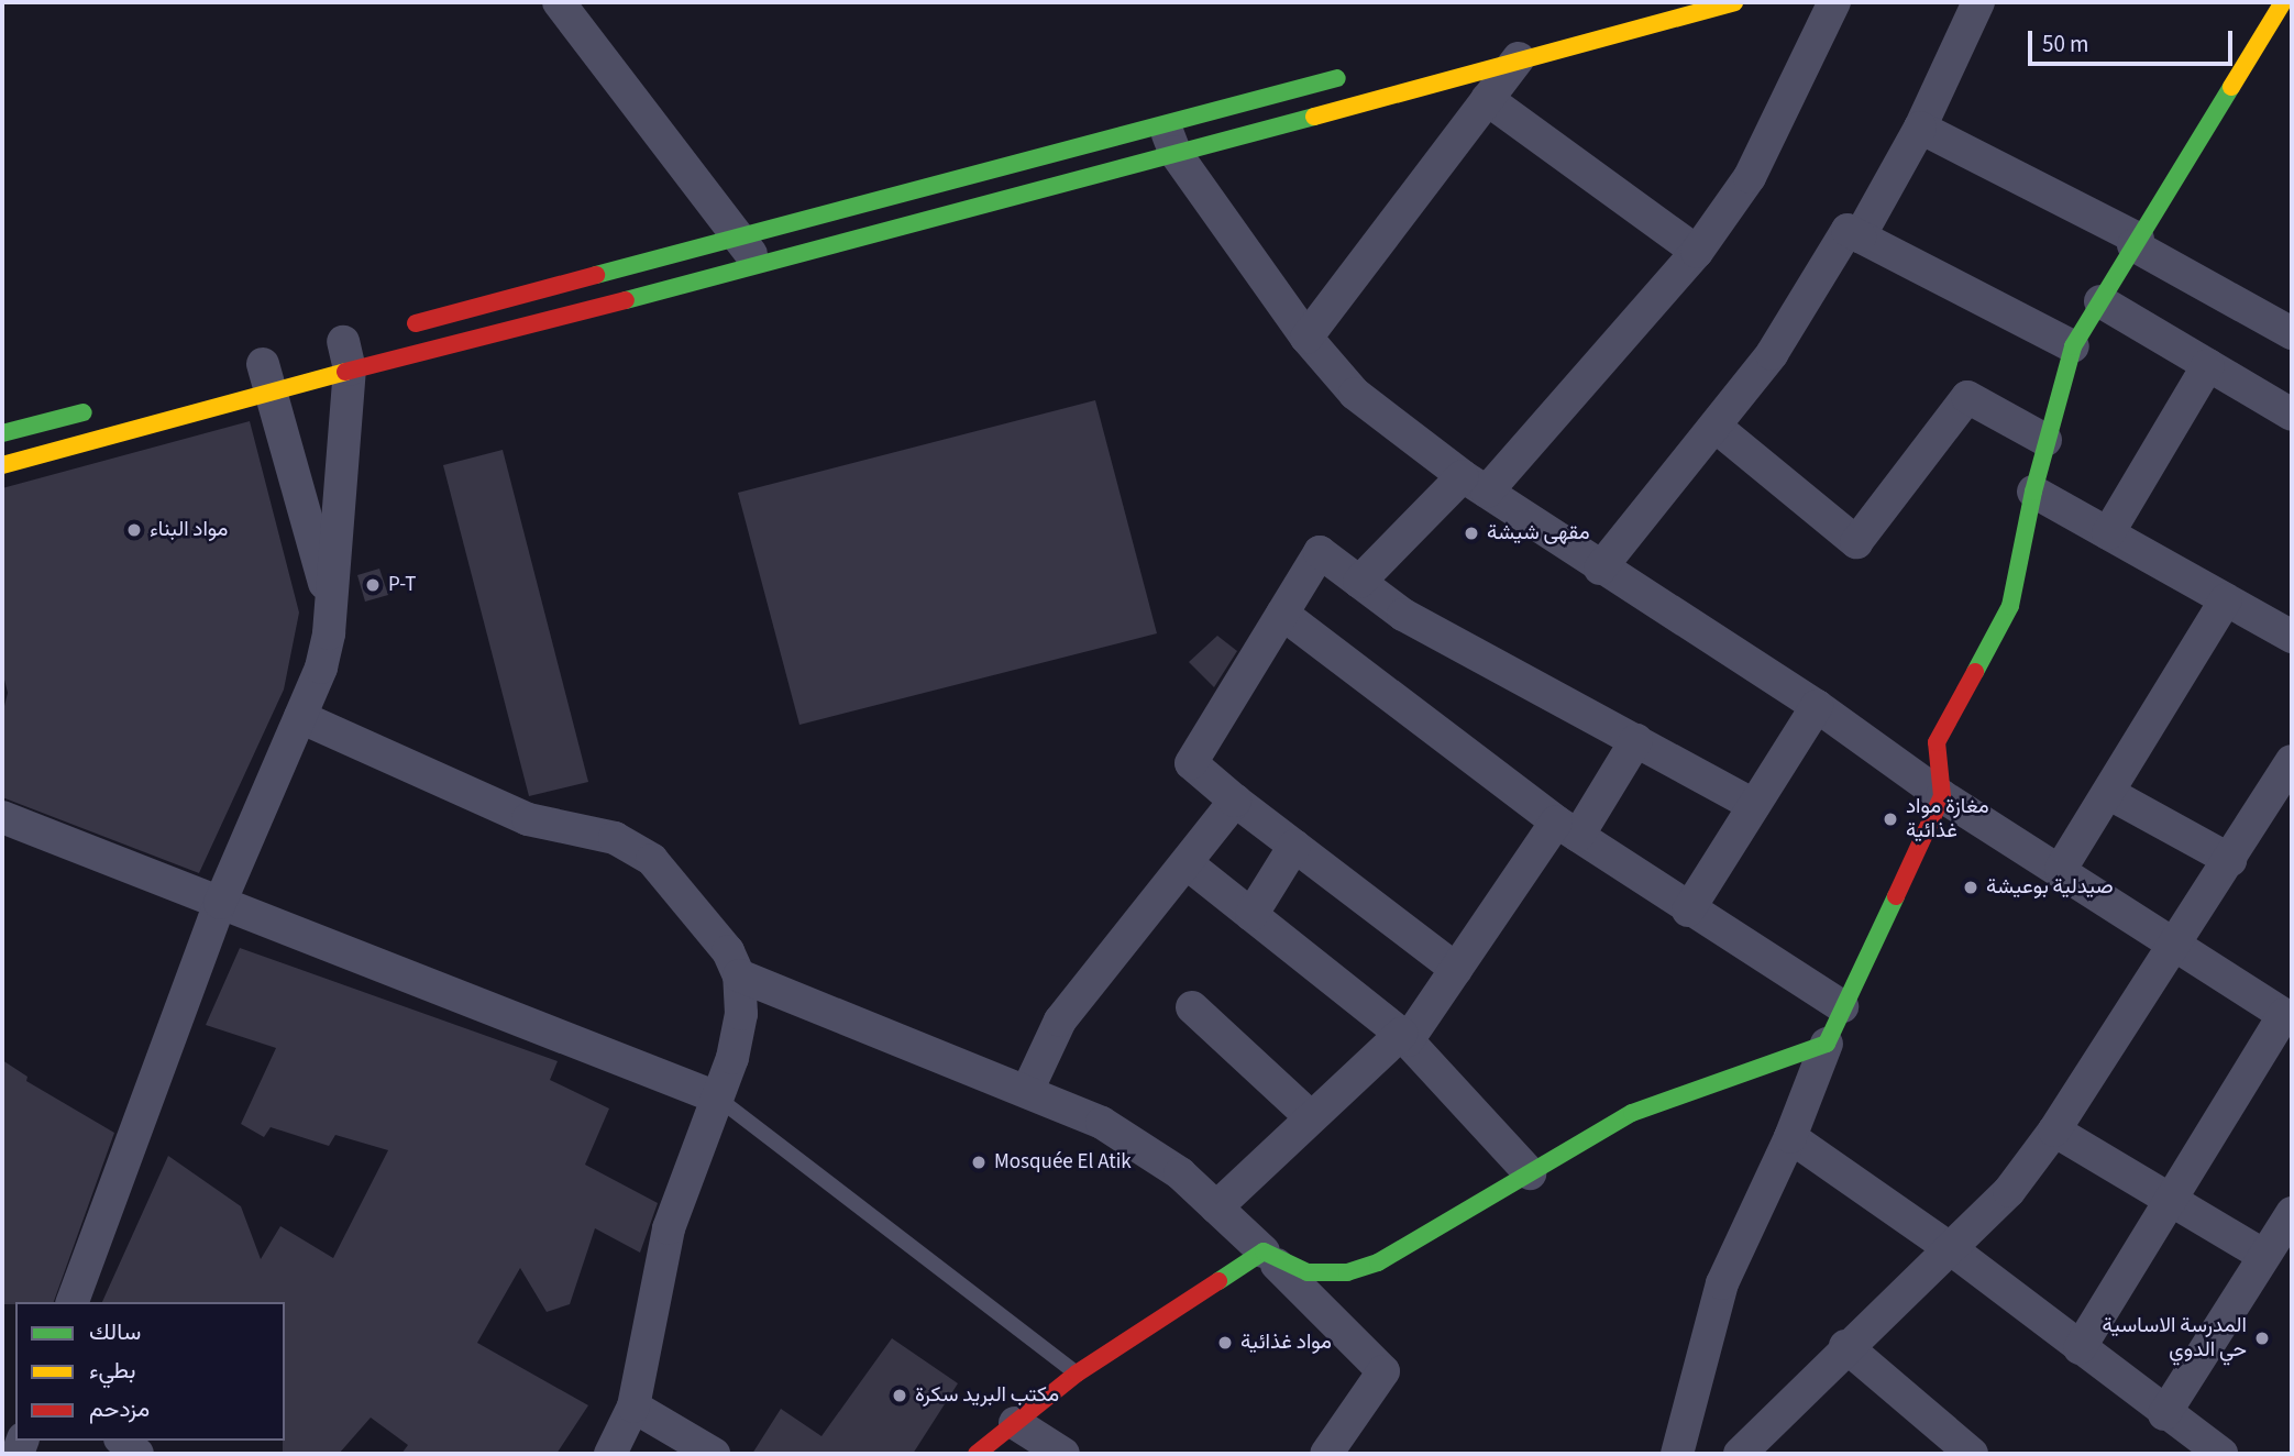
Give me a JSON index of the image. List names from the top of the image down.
{
  "places": [
    "مواد البناء",
    "مقهى شيشة",
    "P-T",
    "مغازة مواد غذائية",
    "صيدلية بوعيشة",
    "Mosquée El Atik",
    "المدرسة الاساسية حي الدوي",
    "مواد غذائية",
    "مكتب البريد سكرة"
  ],
  "legend": ["سالك", "بطيء", "مزدحم"],
  "scale_bar": "50 m"
}
